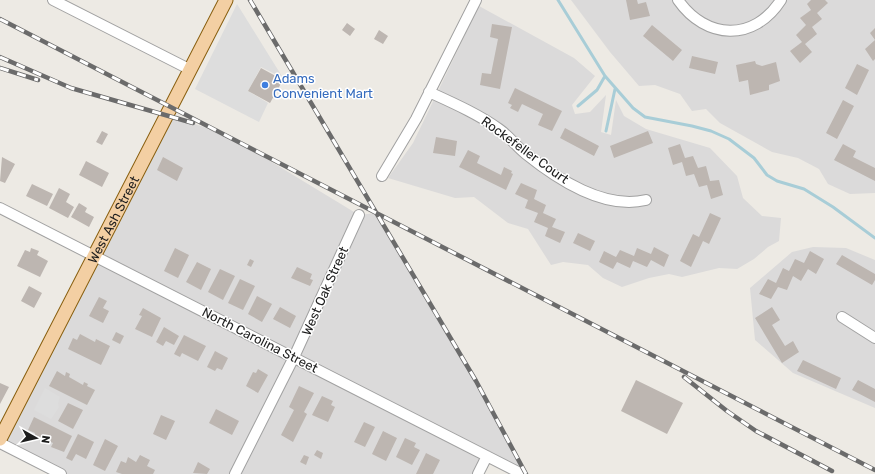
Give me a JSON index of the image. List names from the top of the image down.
{
  "streets": {
    "main road": ["West Ash Street"],
    "street": ["Rockefeller Court", "West Oak Street", "North Carolina Street"]
  },
  "crossings": [
    ["West Ash Street", "North Carolina Street"],
    ["West Oak Street", "North Carolina Street"]
  ],
  "places": ["Adams Convenient Mart"],
  "north": "right"
}
